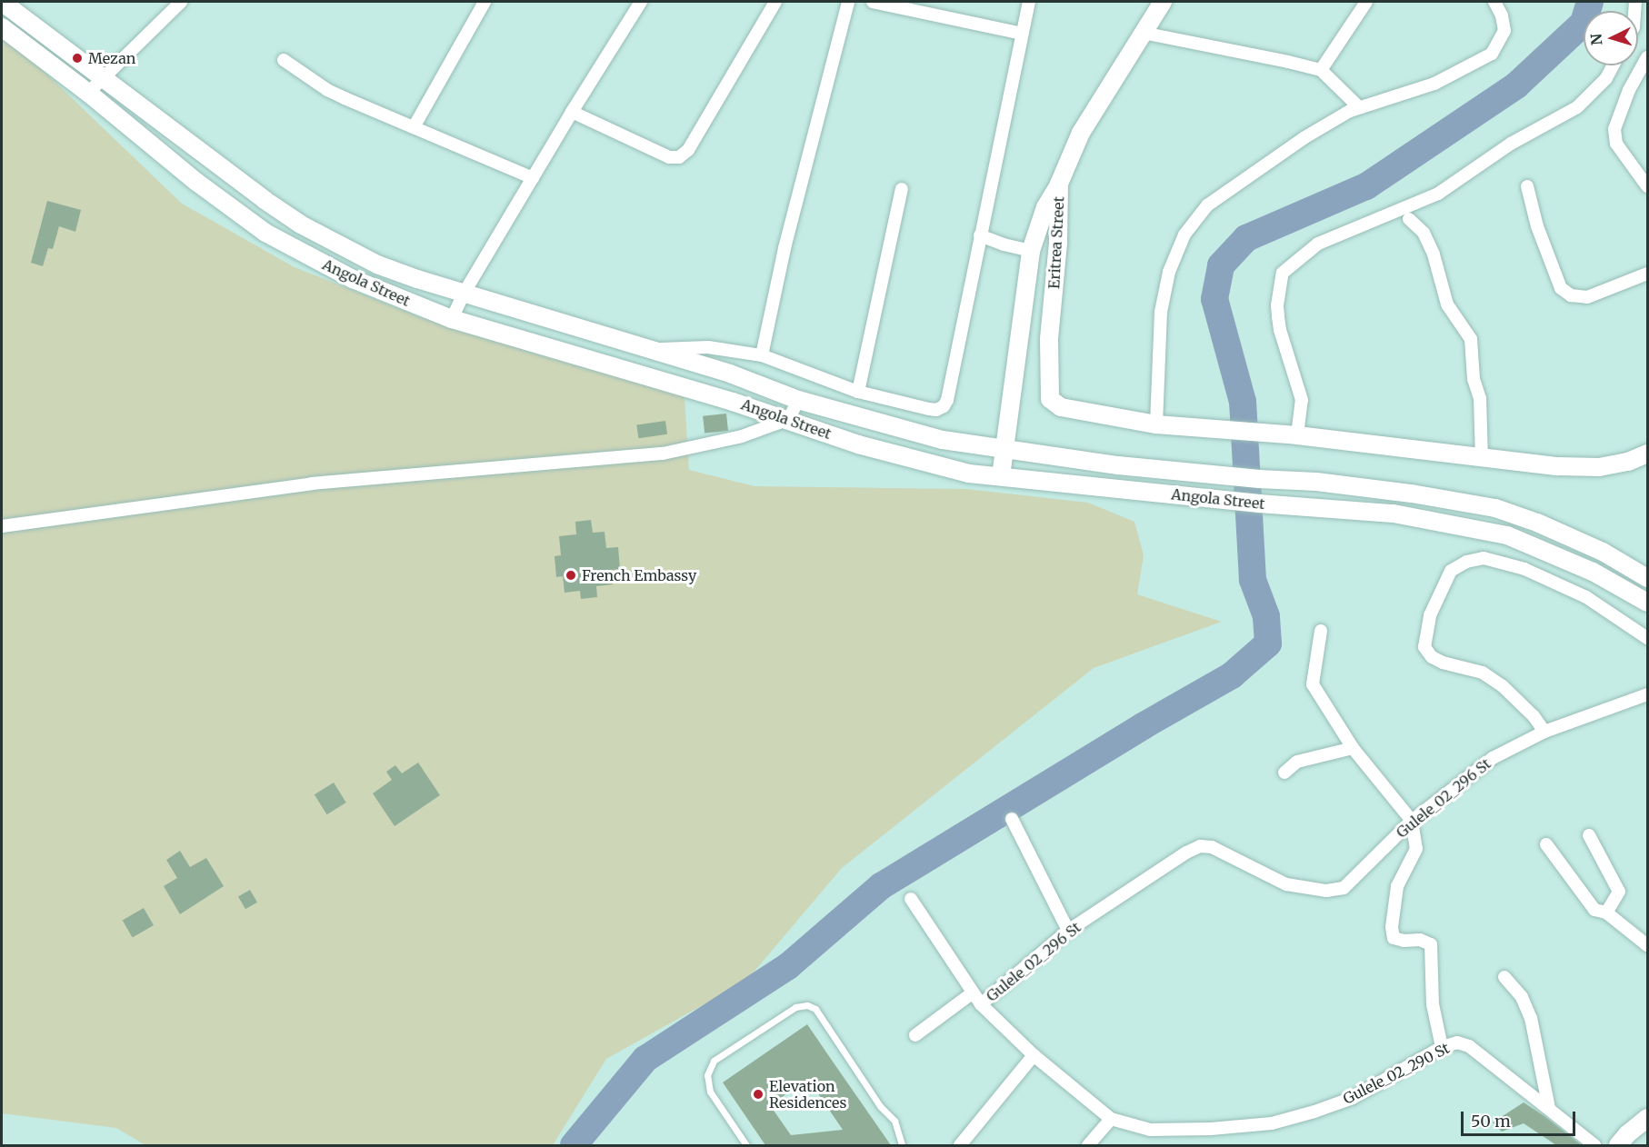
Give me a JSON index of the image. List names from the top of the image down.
{
  "streets": {
    "main road": ["Eritrea Street", "Angola Street"],
    "street": ["Gulele_02_296 St", "Gulele_02_290 St"]
  },
  "crossings": [
    ["Gulele_02_296 St", "Gulele_02_290 St"]
  ],
  "places": ["Mezan", "French Embassy", "Elevation Residences"],
  "scale_bar": "50 m",
  "north": "left"
}
